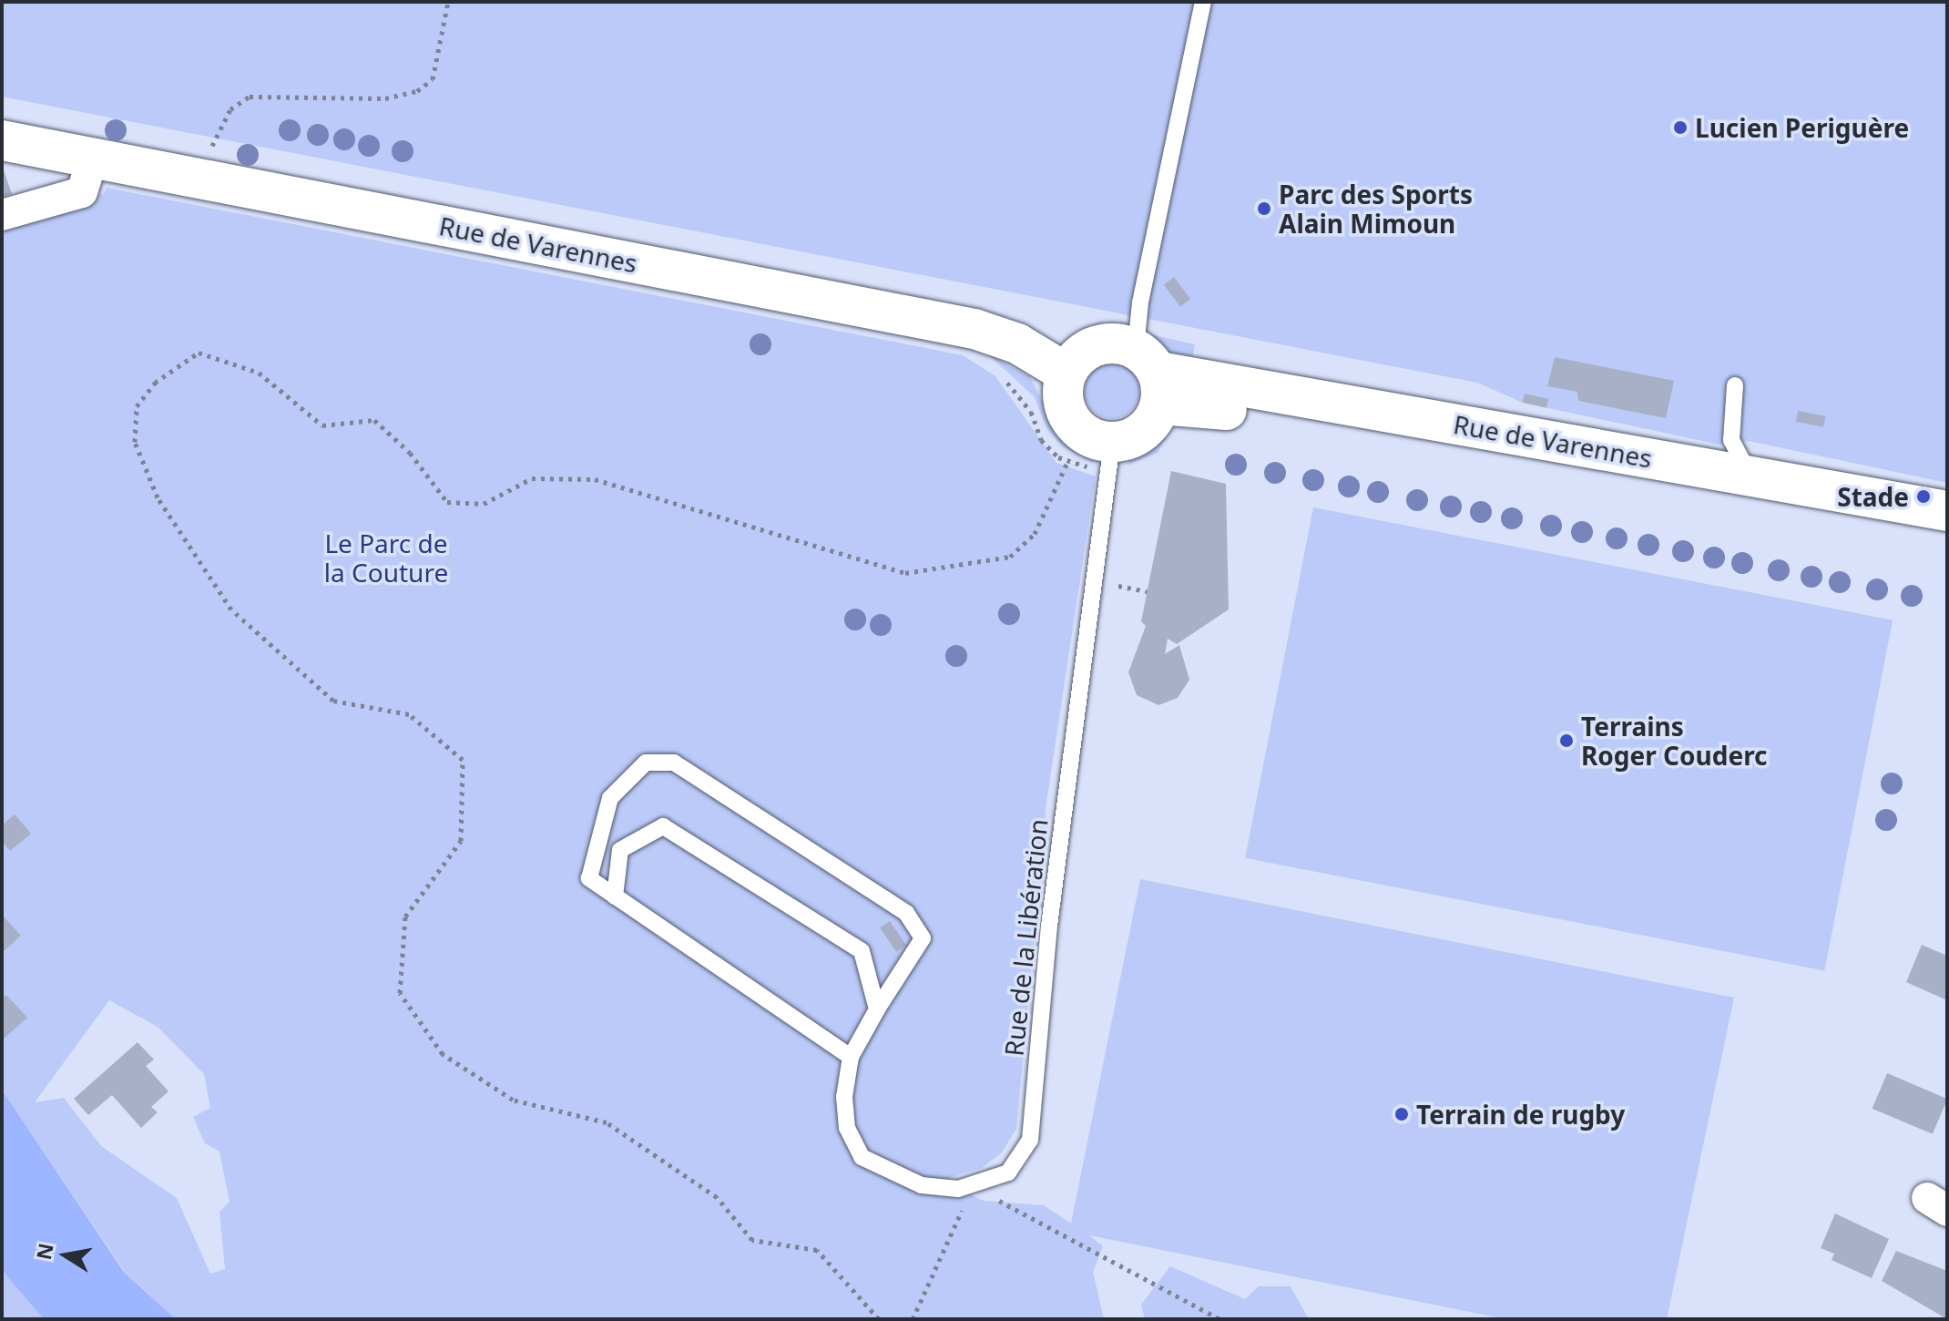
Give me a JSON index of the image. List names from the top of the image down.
{
  "streets": {
    "street": ["Rue de Varennes"],
    "lane": ["Rue de la Libération"]
  },
  "crossings": [
    ["Rue de Varennes", "Rue de la Libération"]
  ],
  "parks": ["Le Parc de la Couture"],
  "places": [
    "Lucien Periguère",
    "Parc des Sports Alain Mimoun",
    "Stade",
    "Terrains Roger Couderc",
    "Terrain de rugby"
  ],
  "north": "left"
}
